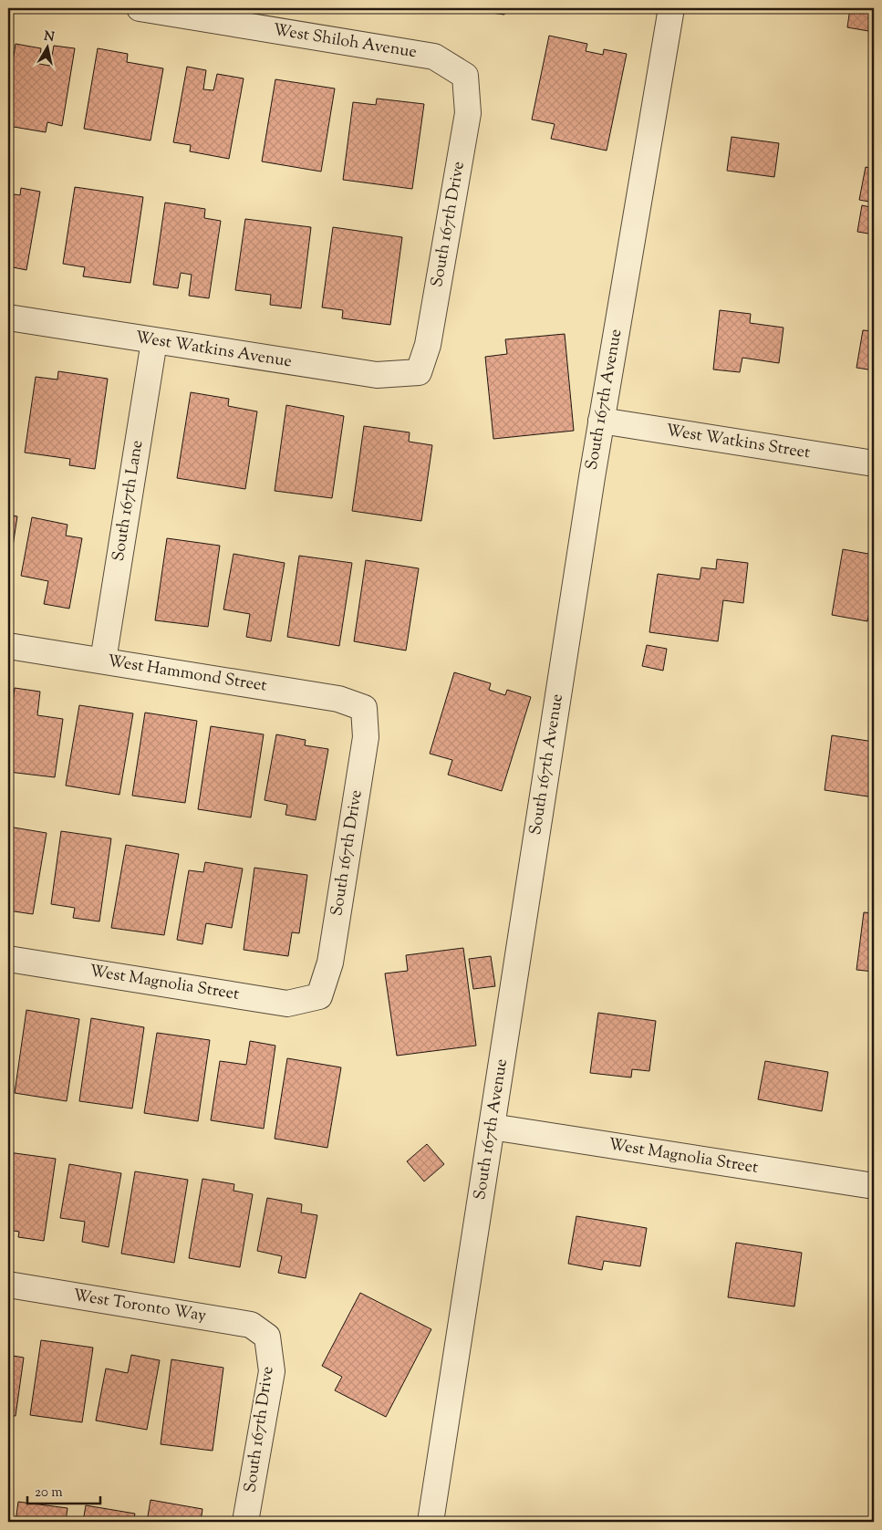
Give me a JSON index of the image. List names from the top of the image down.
{
  "streets": {
    "street": [
      "West Shiloh Avenue",
      "South 167th Drive",
      "West Watkins Avenue",
      "South 167th Avenue",
      "West Watkins Street",
      "South 167th Lane",
      "West Hammond Street",
      "West Magnolia Street",
      "West Toronto Way"
    ]
  },
  "crossings": [
    ["West Shiloh Avenue", "South 167th Drive"],
    ["South 167th Drive", "West Watkins Avenue"],
    ["South 167th Drive", "West Hammond Street"],
    ["South 167th Drive", "West Magnolia Street"],
    ["South 167th Drive", "West Toronto Way"],
    ["West Watkins Avenue", "South 167th Lane"],
    ["South 167th Avenue", "West Watkins Street"],
    ["South 167th Avenue", "West Magnolia Street"],
    ["South 167th Lane", "West Hammond Street"]
  ],
  "scale_bar": "20 m",
  "north": "top"
}
